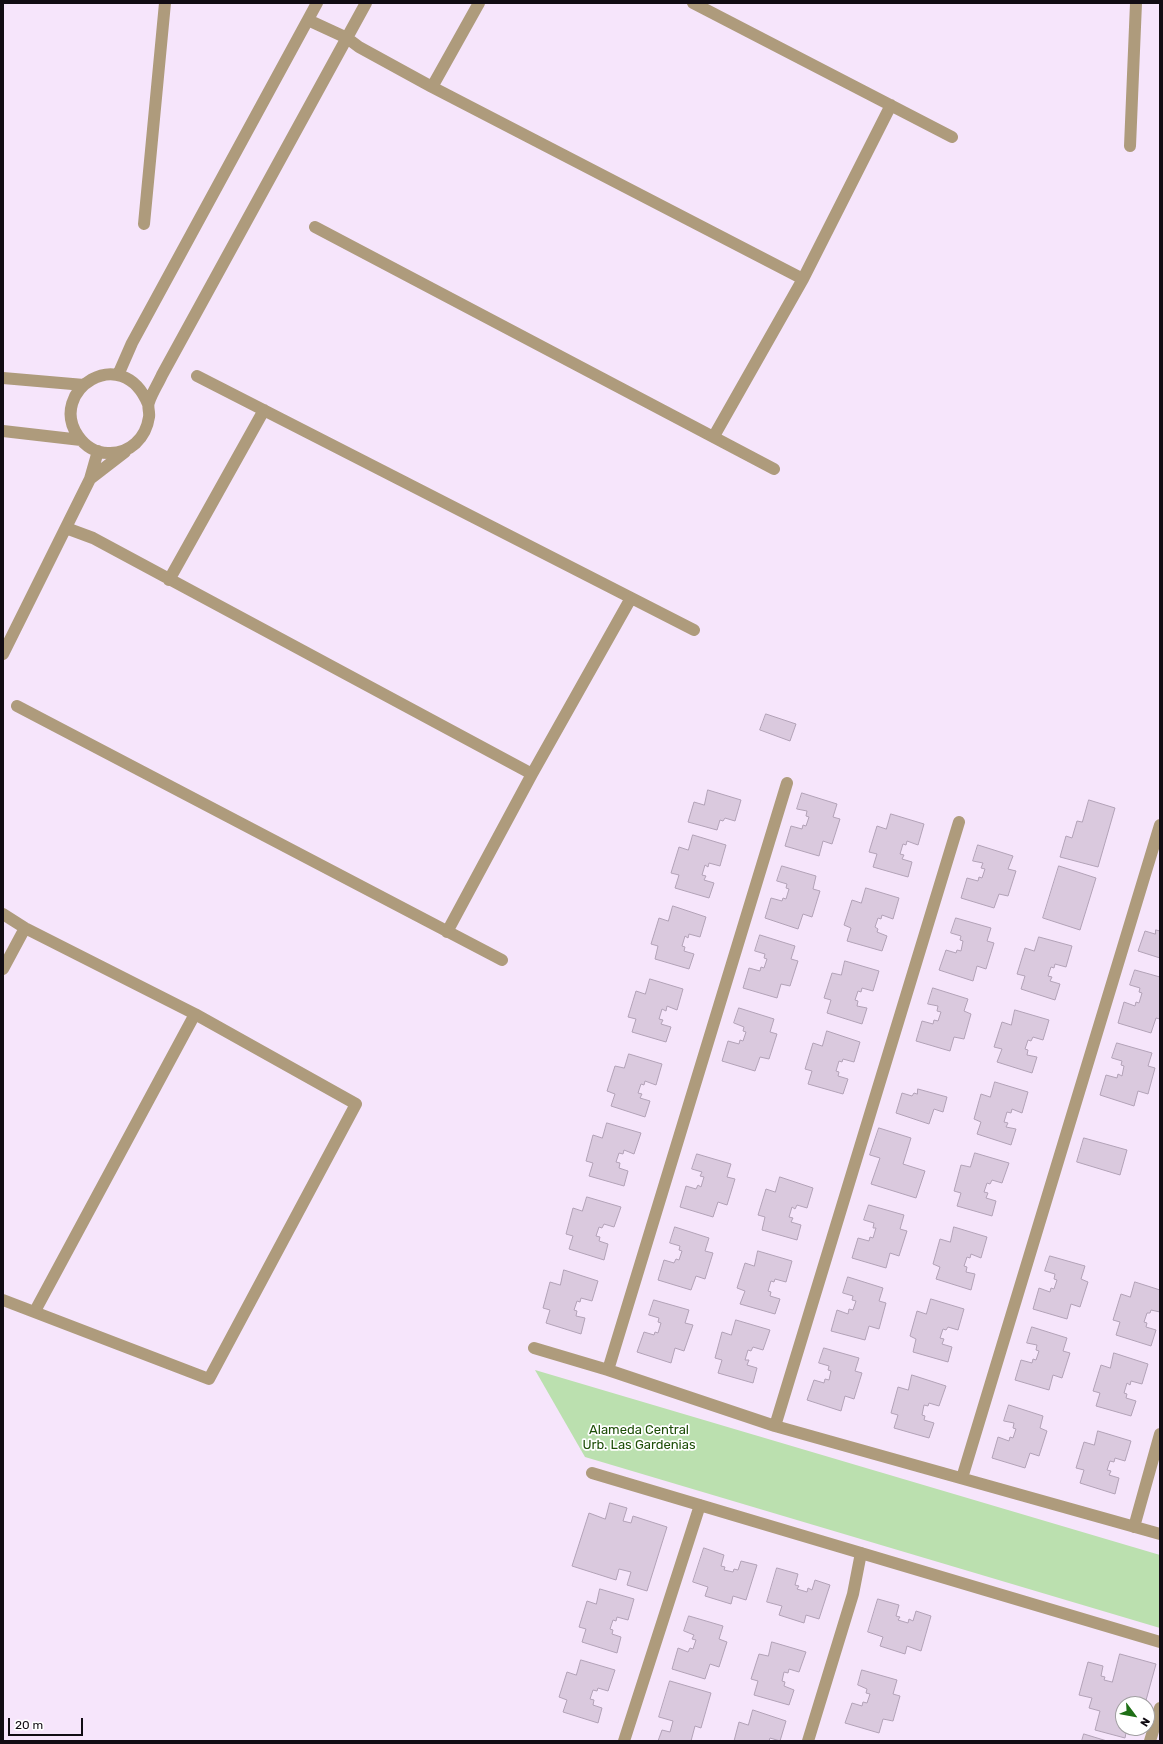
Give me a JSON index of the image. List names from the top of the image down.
{
  "parks": ["Alameda Central Urb. Las Gardenias"],
  "scale_bar": "20 m",
  "north": "bottom right"
}
